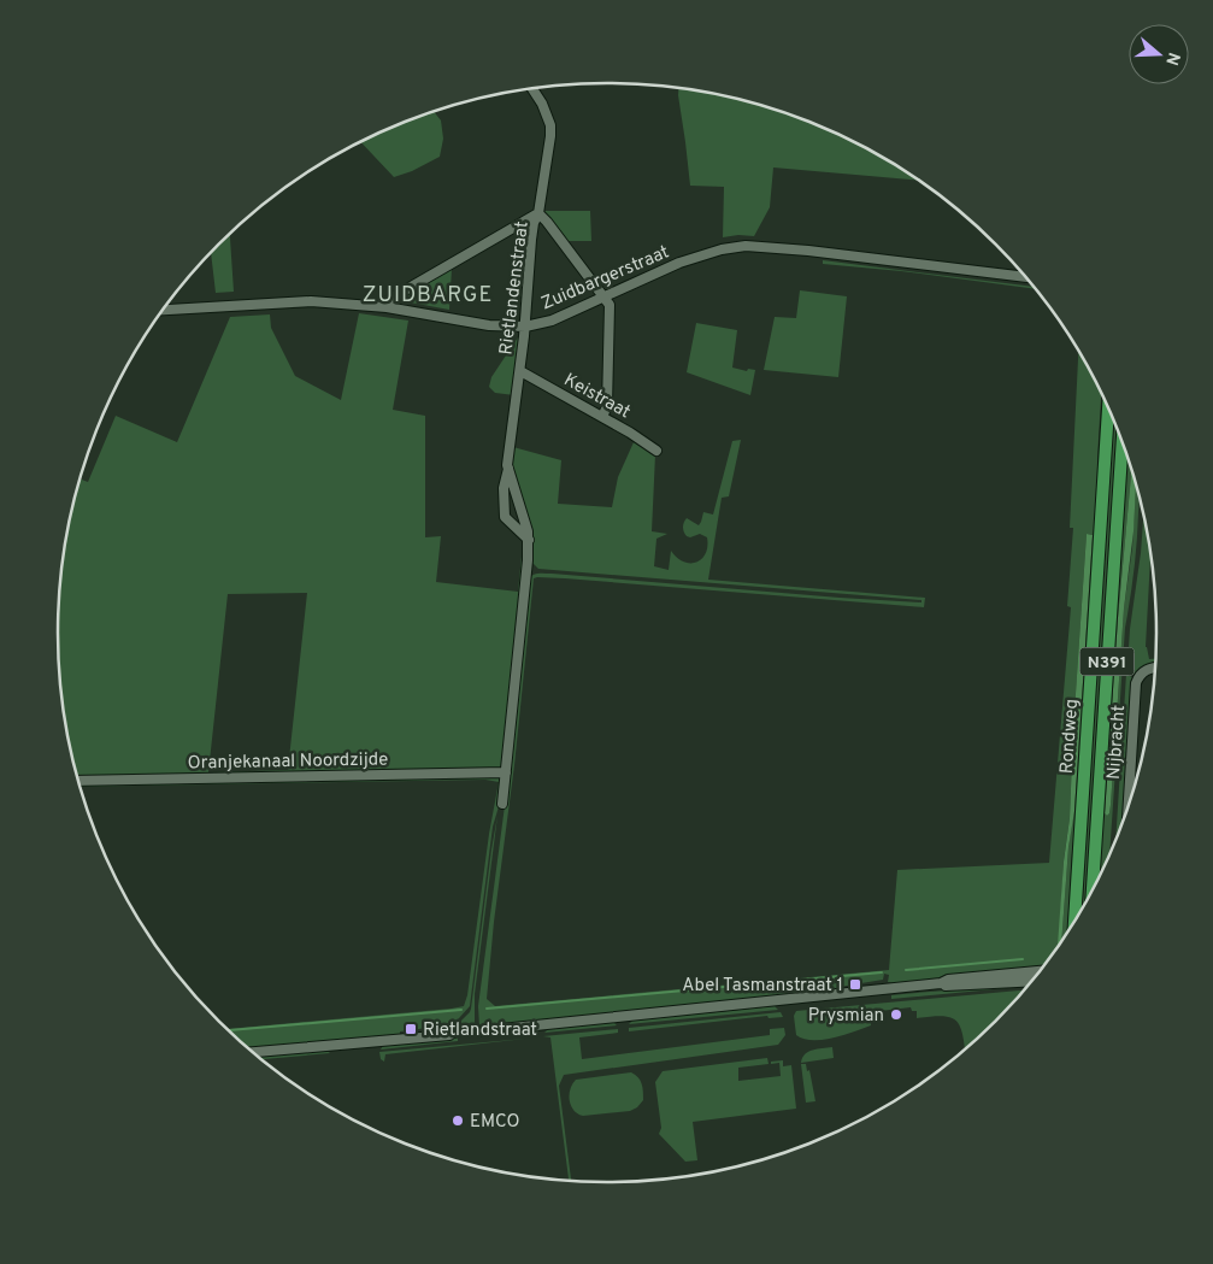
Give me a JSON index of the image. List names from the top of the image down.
{
  "streets": {
    "main road": ["N391", "Rondweg"],
    "street": [
      "Zuidbargerstraat",
      "Rietlandenstraat",
      "Keistraat",
      "Nijbracht",
      "Oranjekanaal Noordzijde"
    ]
  },
  "crossings": [
    ["Zuidbargerstraat", "Rietlandenstraat"],
    ["Rietlandenstraat", "Keistraat"],
    ["Rietlandenstraat", "Oranjekanaal Noordzijde"]
  ],
  "districts": ["ZUIDBARGE"],
  "places": {
    "transit": ["Abel Tasmanstraat 1", "Rietlandstraat"],
    "other": ["Prysmian", "EMCO"]
  },
  "north": "right"
}
